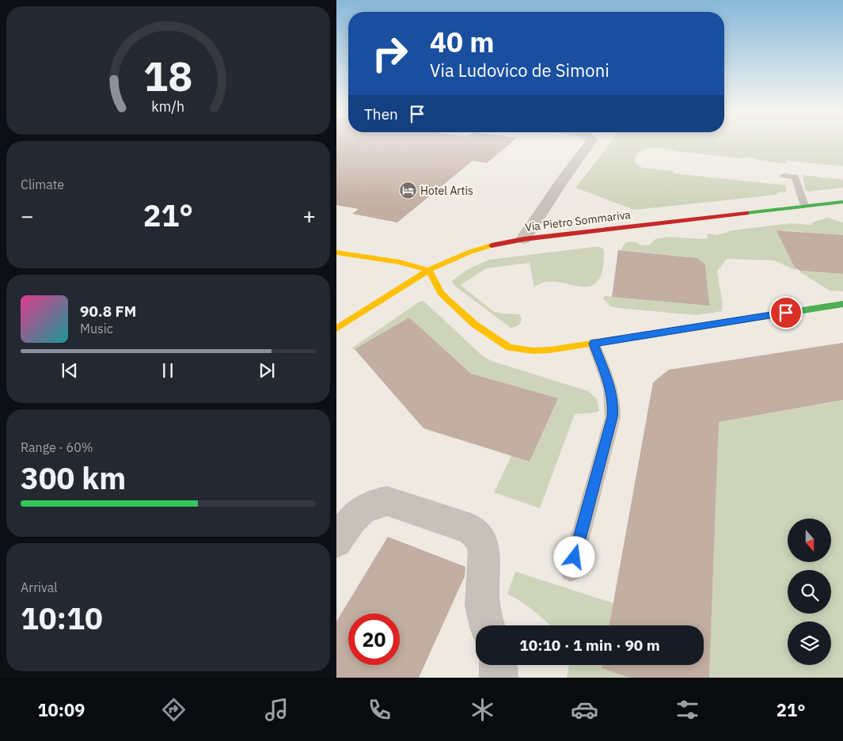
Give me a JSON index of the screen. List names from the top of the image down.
{
  "streets": {
    "street": ["Via Pietro Sommariva"]
  },
  "places": {
    "hotel": ["Hotel Artis"]
  },
  "north": "bottom",
  "page": {
    "turn": ["40 m", "Via Ludovico de Simoni"],
    "then": "Then",
    "tile": [
      "Climate",
      ["Range · 60%", "300 km"],
      ["Arrival", "10:10"]
    ],
    "heat": ["−", "21°", "+"],
    "song": ["90.8 FM", "Music"],
    "limit": "20",
    "trip": "10:10 · 1 min · 90 m",
    "tabs": ["10:09", "21°"],
    "gauge": ["18", "km/h"]
  }
}
